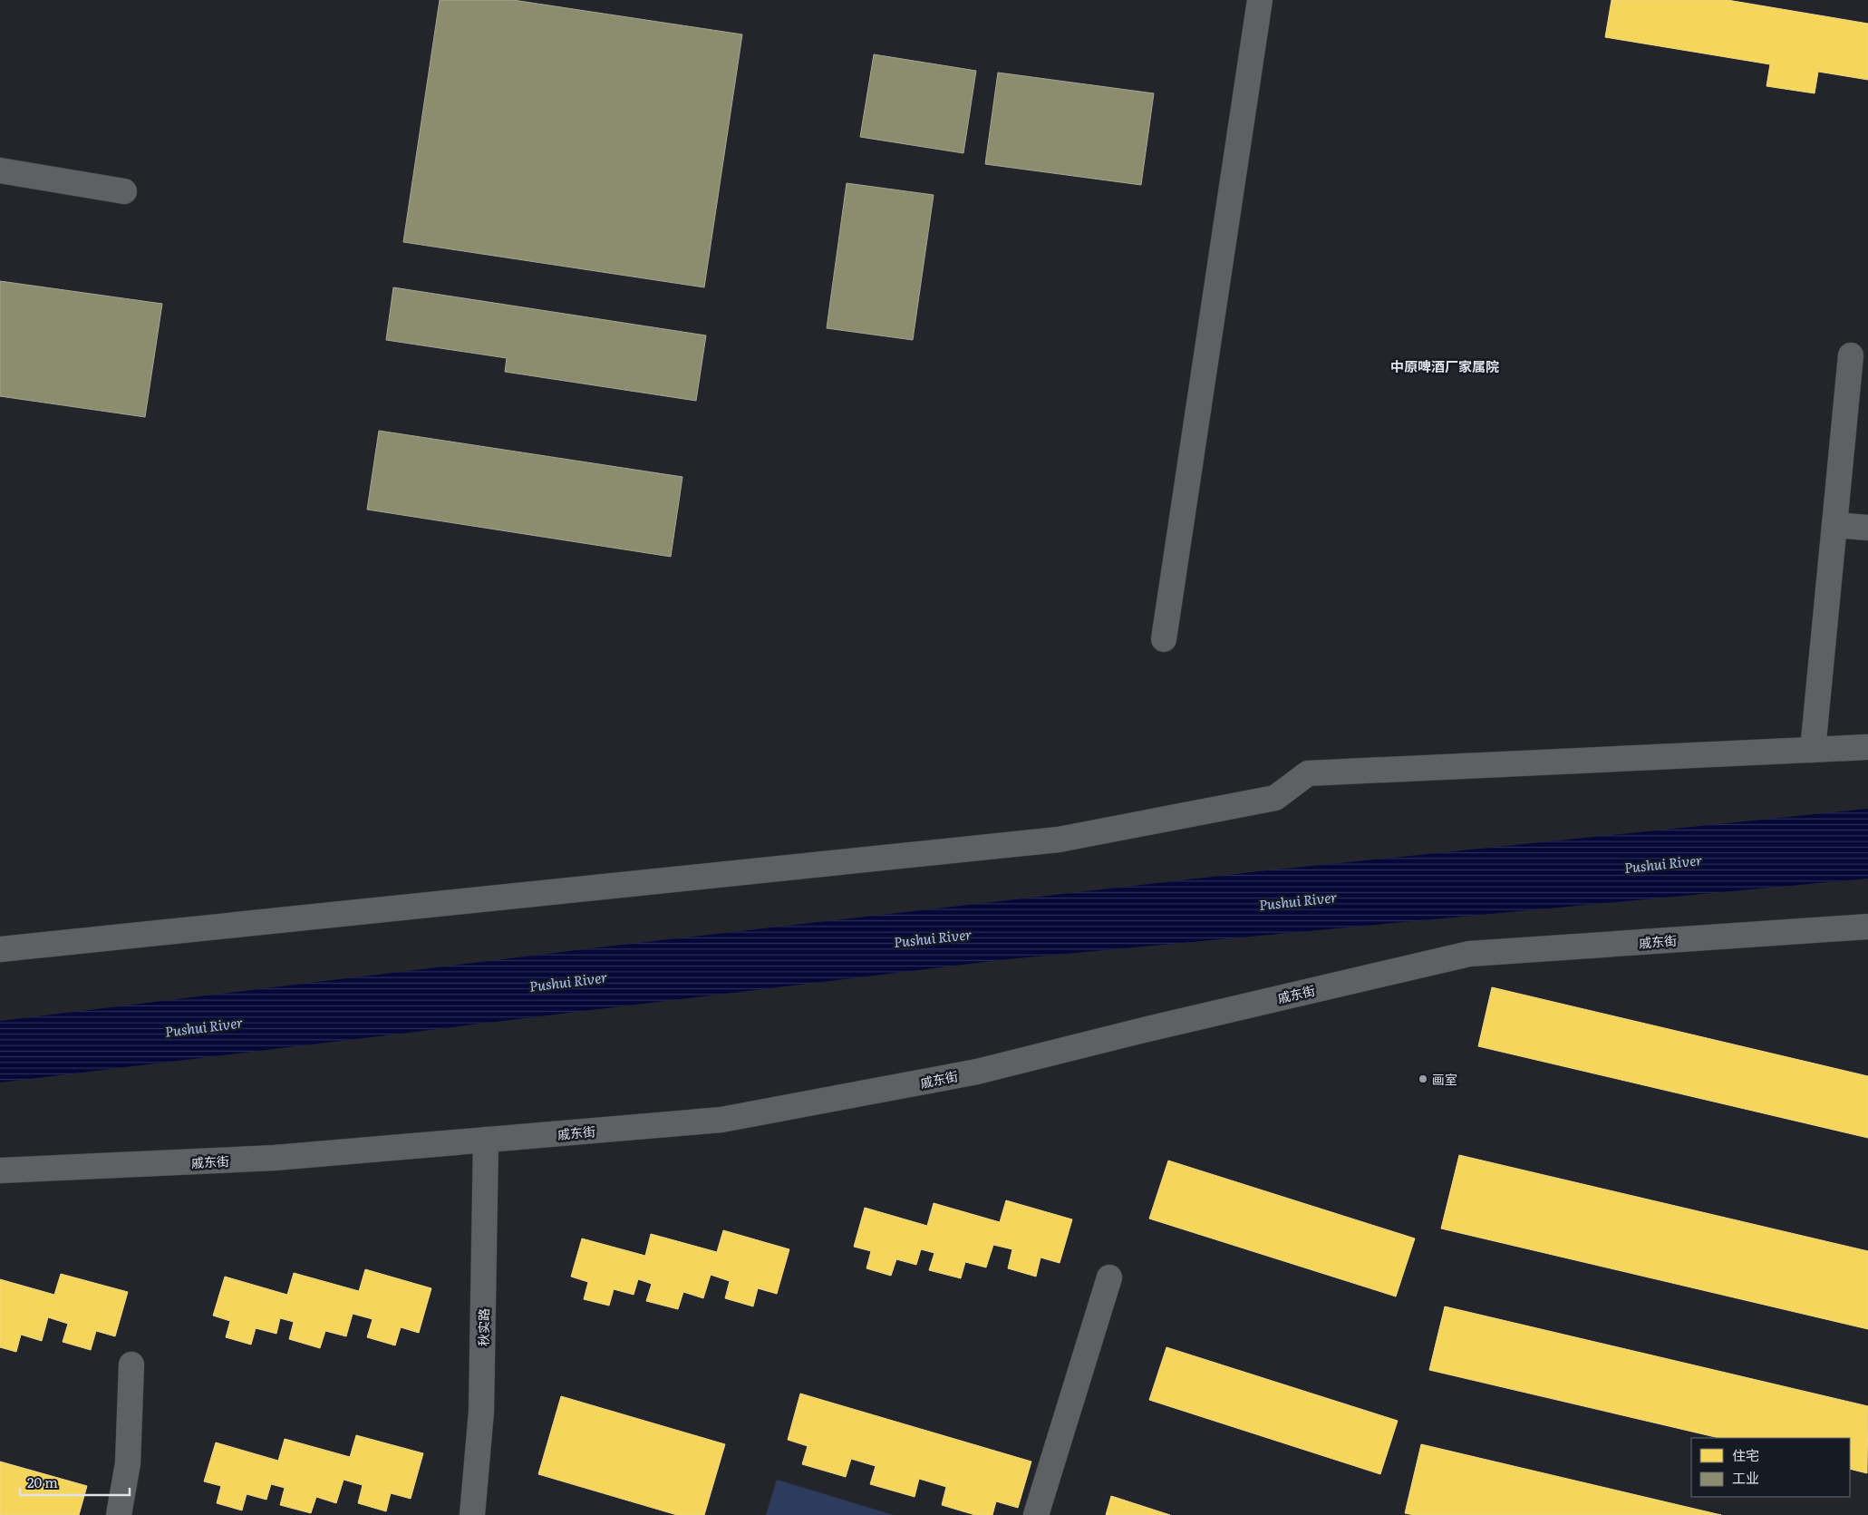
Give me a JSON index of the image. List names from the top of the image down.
{
  "streets": {
    "street": ["戚东街", "秋实路"]
  },
  "crossings": [
    ["戚东街", "秋实路"]
  ],
  "districts": ["中原啤酒厂家属院"],
  "water": ["Pushui River"],
  "places": ["画室"],
  "legend": ["住宅", "工业"],
  "scale_bar": "20 m"
}
